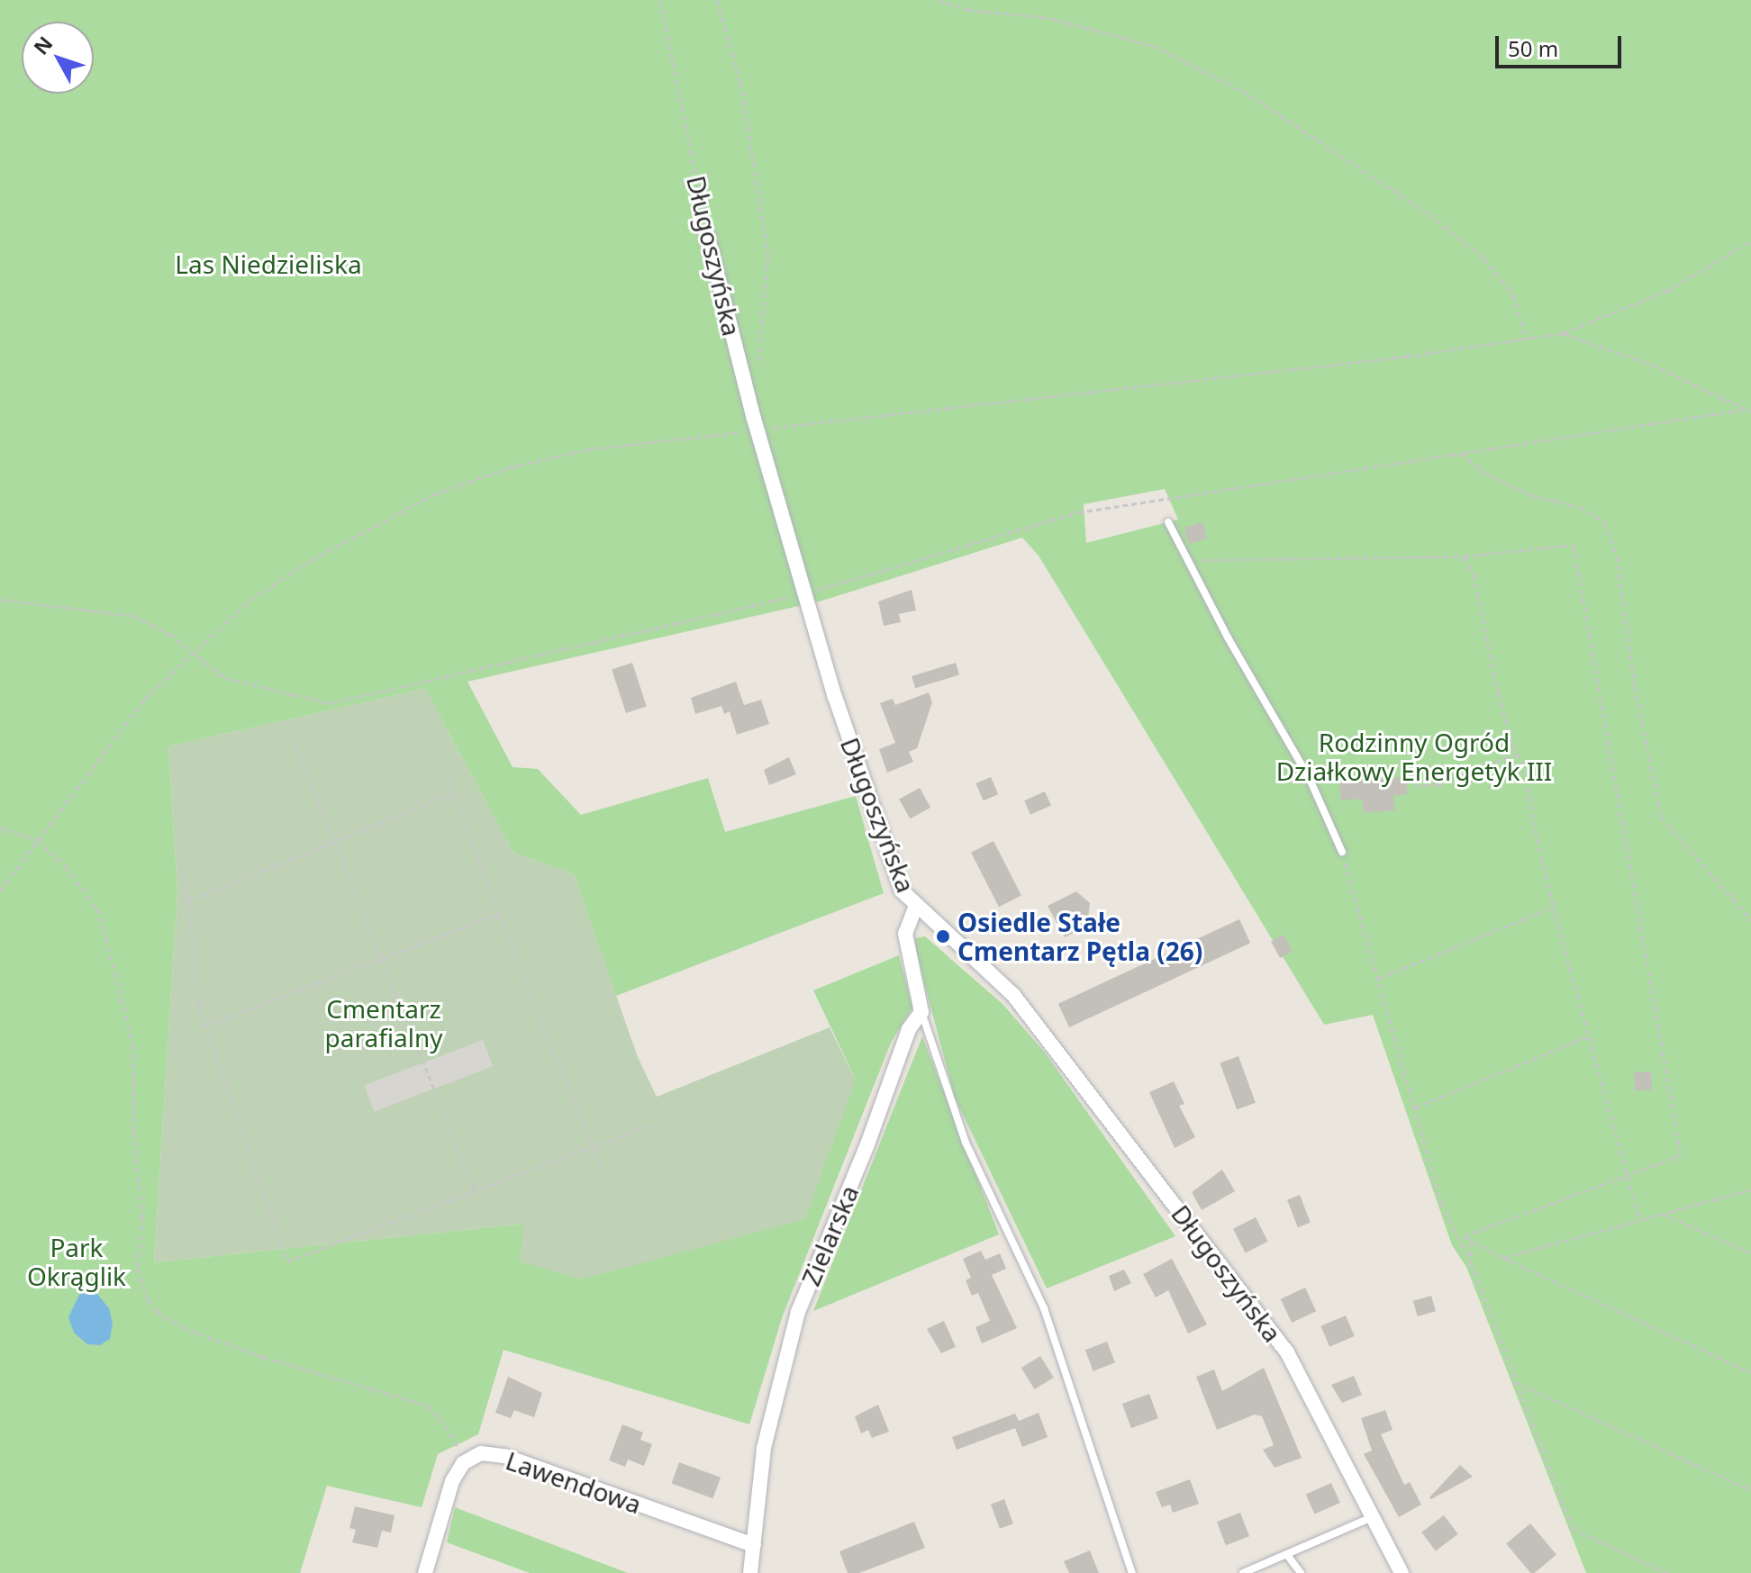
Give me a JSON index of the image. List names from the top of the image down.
{
  "streets": {
    "street": ["Długoszyńska", "Zielarska", "Lawendowa"]
  },
  "crossings": [
    ["Zielarska", "Lawendowa"]
  ],
  "parks": [
    "Las Niedzieliska",
    "Rodzinny Ogród Działkowy Energetyk III",
    "Cmentarz parafialny",
    "Park Okrąglik"
  ],
  "places": ["Osiedle Stałe Cmentarz Pętla (26)"],
  "scale_bar": "50 m",
  "north": "top left"
}
